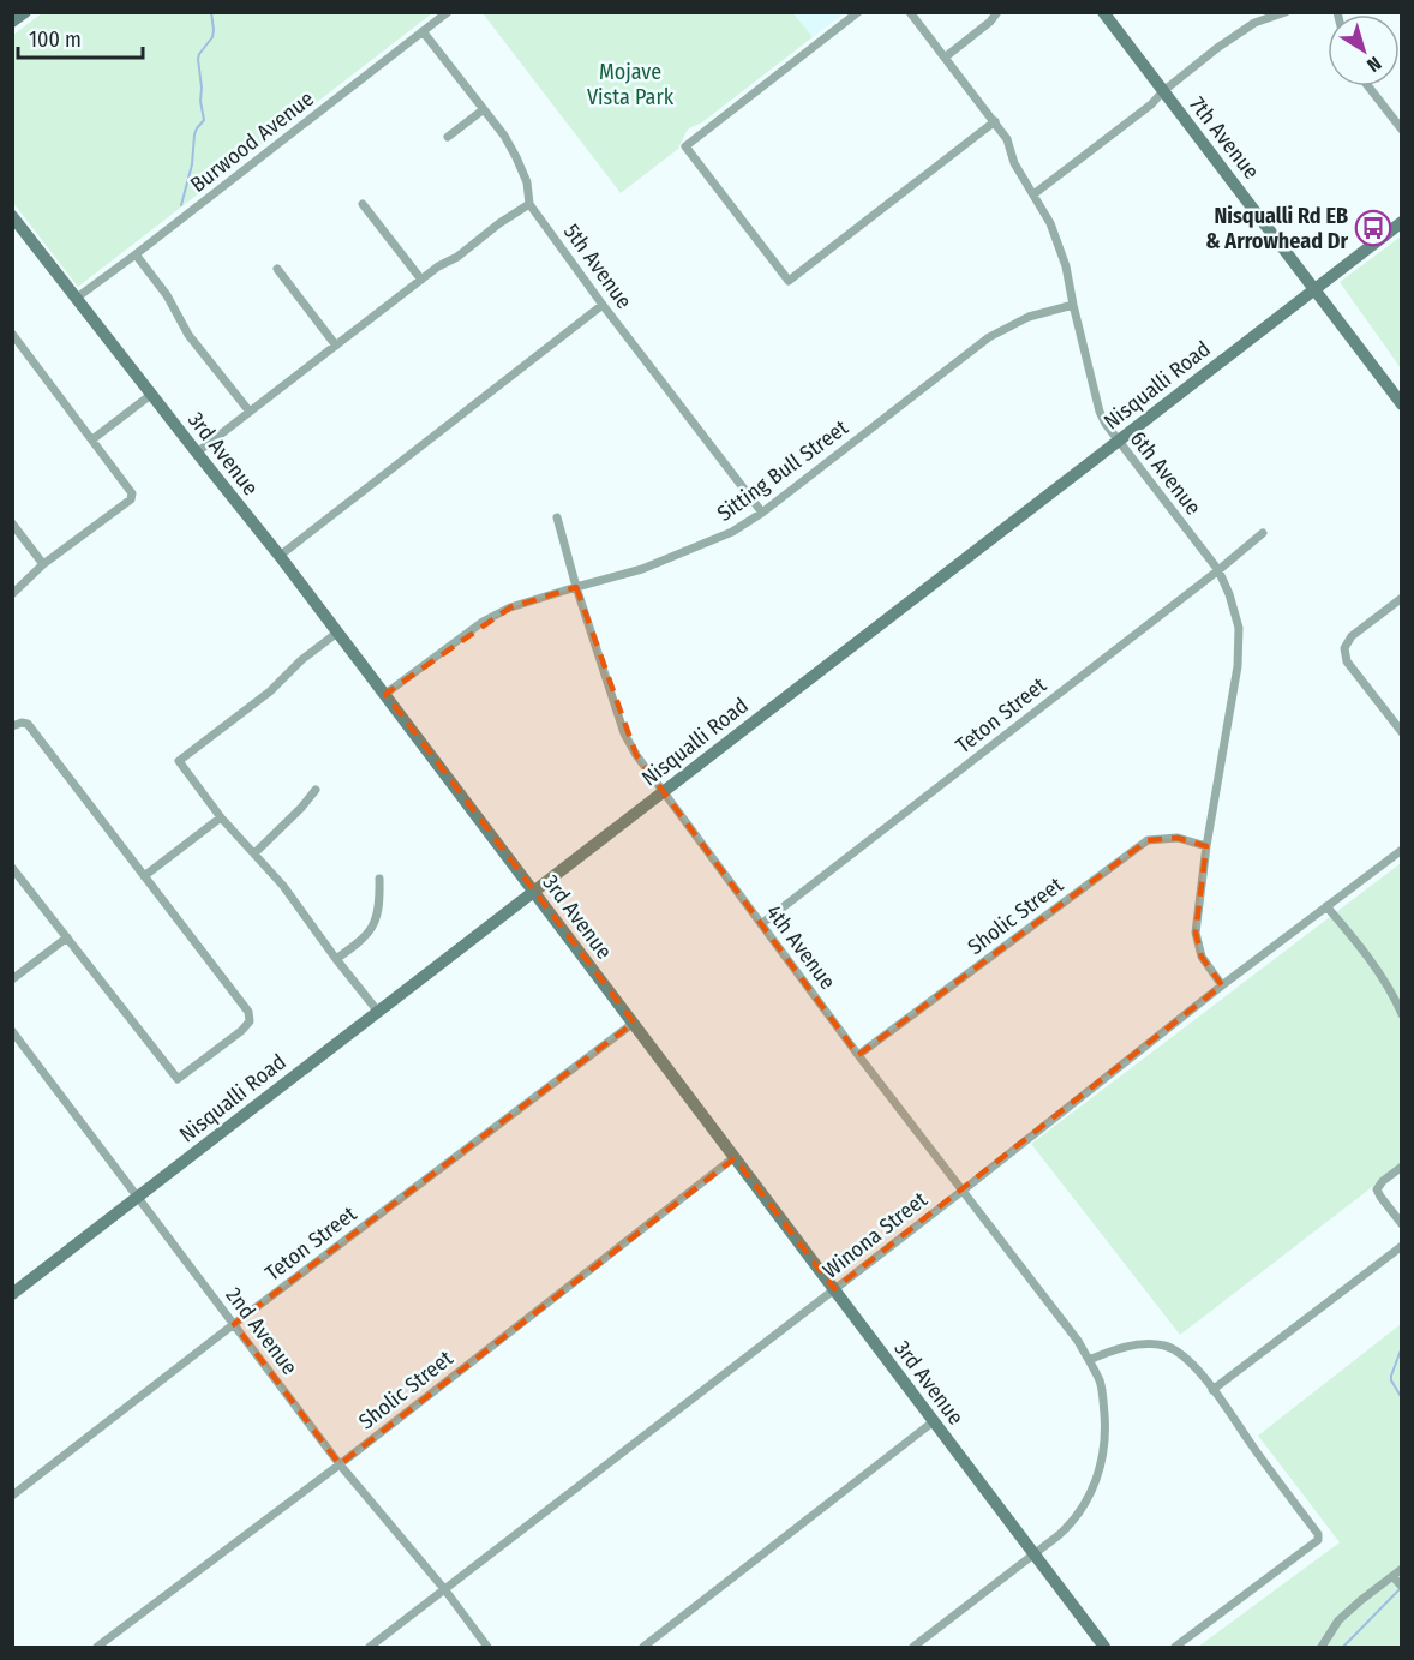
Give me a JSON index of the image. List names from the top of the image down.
{
  "streets": {
    "main road": ["7th Avenue", "Nisqualli Road", "3rd Avenue"],
    "street": [
      "Burwood Avenue",
      "5th Avenue",
      "Sitting Bull Street",
      "6th Avenue",
      "Teton Street",
      "Sholic Street",
      "4th Avenue",
      "Winona Street",
      "2nd Avenue"
    ]
  },
  "crossings": [
    ["7th Avenue", "Nisqualli Road"],
    ["Burwood Avenue", "5th Avenue"],
    ["Burwood Avenue", "3rd Avenue"],
    ["5th Avenue", "Sitting Bull Street"],
    ["Nisqualli Road", "3rd Avenue"],
    ["Nisqualli Road", "6th Avenue"],
    ["Nisqualli Road", "4th Avenue"],
    ["Nisqualli Road", "2nd Avenue"],
    ["3rd Avenue", "Sitting Bull Street"],
    ["3rd Avenue", "Teton Street"],
    ["3rd Avenue", "Sholic Street"],
    ["3rd Avenue", "4th Avenue"],
    ["3rd Avenue", "Winona Street"],
    ["Sitting Bull Street", "6th Avenue"],
    ["Sitting Bull Street", "4th Avenue"],
    ["6th Avenue", "Teton Street"],
    ["6th Avenue", "Sholic Street"],
    ["6th Avenue", "Winona Street"],
    ["Teton Street", "4th Avenue"],
    ["Teton Street", "2nd Avenue"],
    ["Sholic Street", "4th Avenue"],
    ["Sholic Street", "2nd Avenue"],
    ["4th Avenue", "Winona Street"],
    ["Winona Street", "2nd Avenue"]
  ],
  "parks": ["Mojave Vista Park"],
  "places": {
    "bus stop": ["Nisqualli Rd EB & Arrowhead Dr"]
  },
  "scale_bar": "100 m",
  "north": "bottom right"
}
